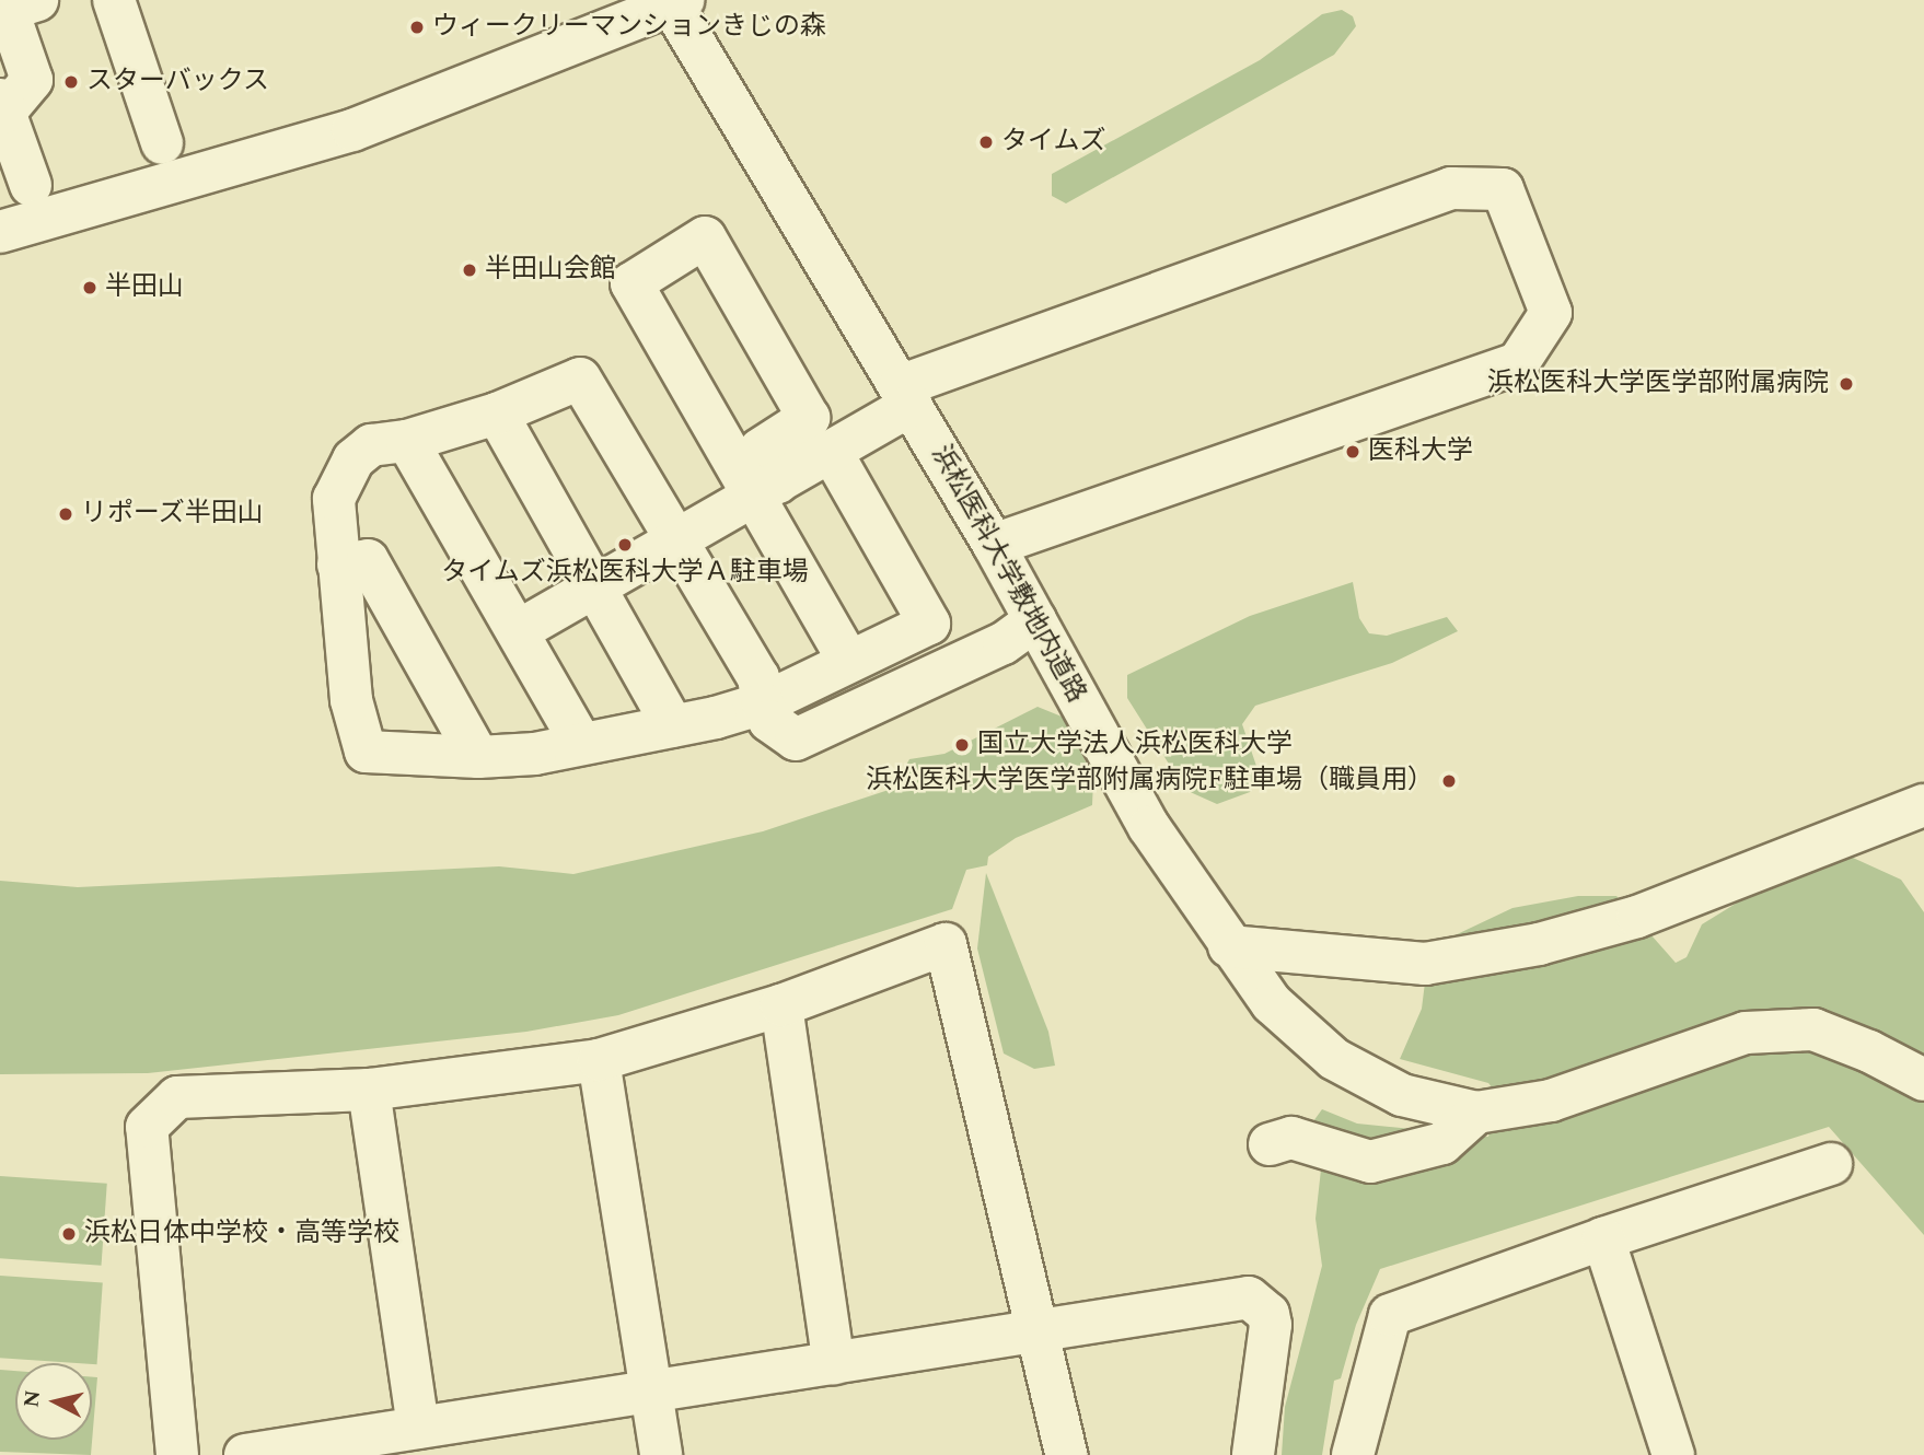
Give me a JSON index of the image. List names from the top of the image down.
{
  "streets": {
    "street": ["浜松医科大学敷地内道路"]
  },
  "places": [
    "ウィークリーマンションきじの森",
    "スターバックス",
    "タイムズ",
    "半田山会館",
    "半田山",
    "浜松医科大学医学部附属病院",
    "医科大学",
    "リポーズ半田山",
    "タイムズ浜松医科大学Ａ駐車場",
    "国立大学法人浜松医科大学",
    "浜松医科大学医学部附属病院F駐車場（職員用）",
    "浜松日体中学校・高等学校"
  ],
  "north": "left"
}
